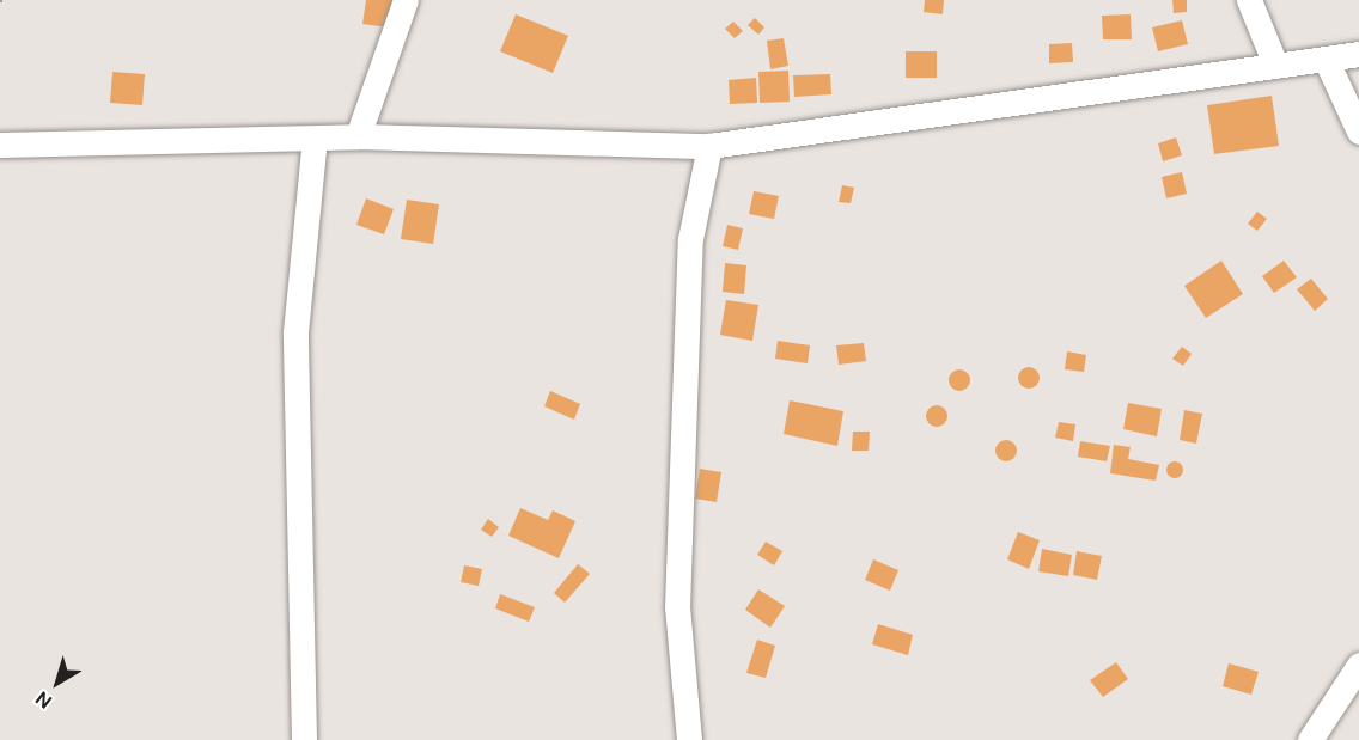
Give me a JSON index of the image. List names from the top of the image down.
{
  "north": "bottom left"
}
